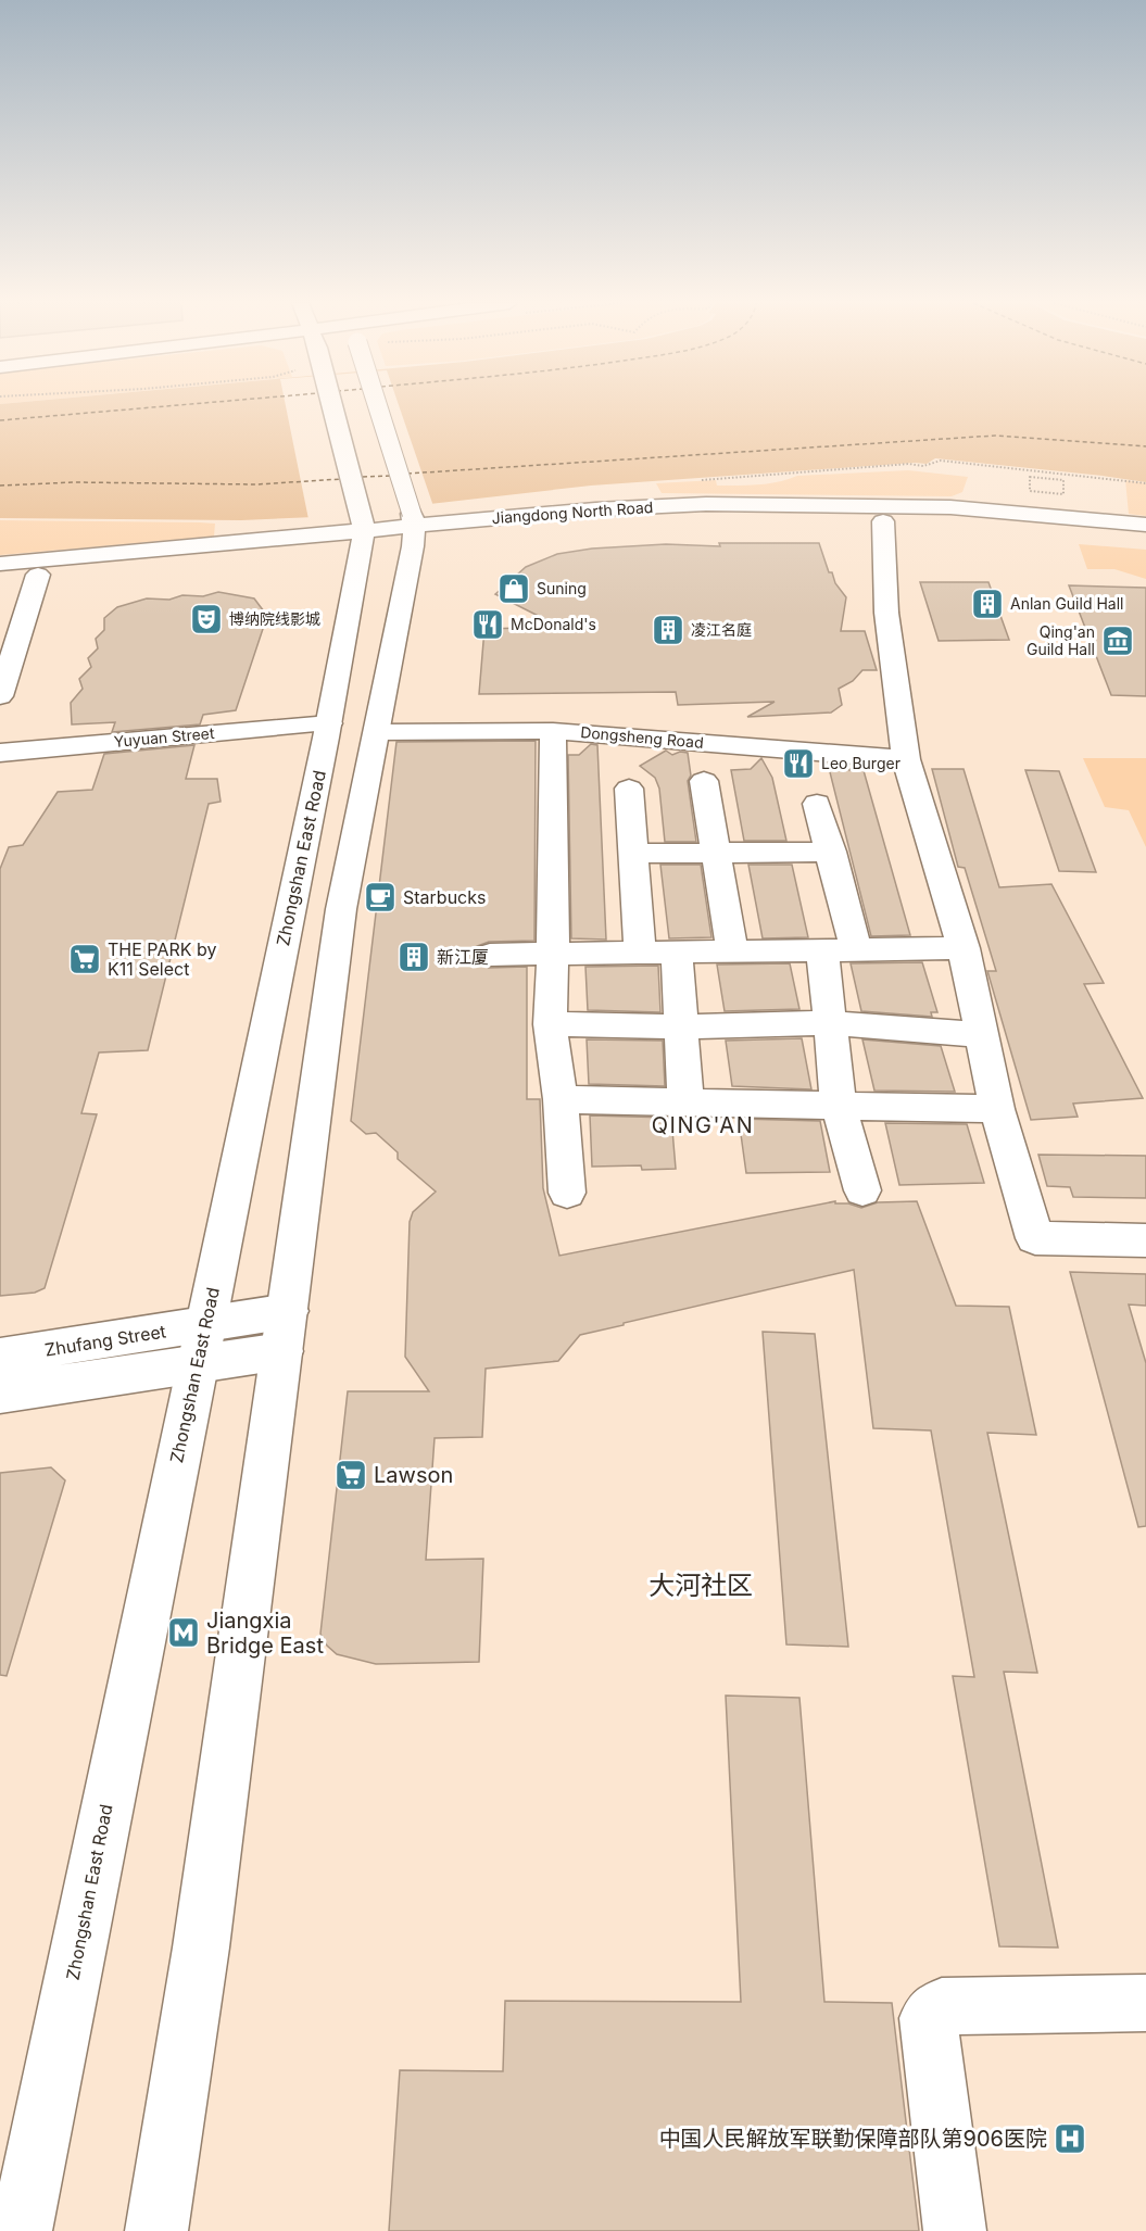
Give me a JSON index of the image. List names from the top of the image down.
{
  "streets": {
    "main road": [
      "Jiangdong North Road",
      "Yuyuan Street",
      "Dongsheng Road",
      "Zhongshan East Road",
      "Zhufang Street"
    ]
  },
  "crossings": [
    ["Jiangdong North Road", "Zhongshan East Road"],
    ["Yuyuan Street", "Zhongshan East Road"],
    ["Zhongshan East Road", "Zhufang Street"]
  ],
  "districts": ["QING'AN", "大河社区"],
  "places": {
    "shop": ["Suning"],
    "building": ["Anlan Guild Hall", "凌江名庭", "新江厦"],
    "theatre": ["博纳院线影城"],
    "restaurant": ["McDonald's", "Leo Burger"],
    "museum": ["Qing'an Guild Hall"],
    "cafe": ["Starbucks"],
    "supermarket": ["THE PARK by K11 Select", "Lawson"],
    "metro station": ["Jiangxia Bridge East"],
    "hospital": ["中国人民解放军联勤保障部队第906医院"]
  }
}
